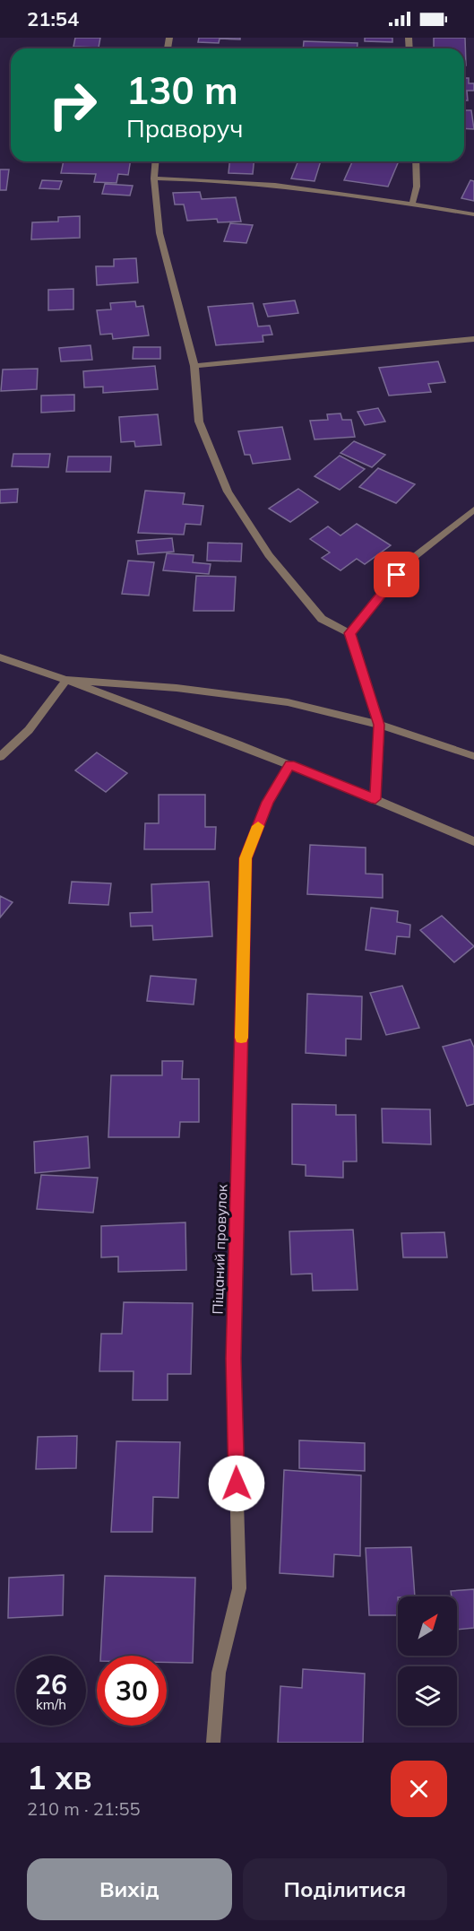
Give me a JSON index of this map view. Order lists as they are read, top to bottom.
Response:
{
  "streets": {
    "street": ["Піщаний провулок"]
  },
  "north": "top right",
  "page": {
    "status": "21:54",
    "turn": ["130 m", "Праворуч"],
    "speed": "26 km/h",
    "limit": "30",
    "heading": ["1 хв", "210 m · 21:55"],
    "buttons": ["Вихід", "Поділитися"]
  }
}
